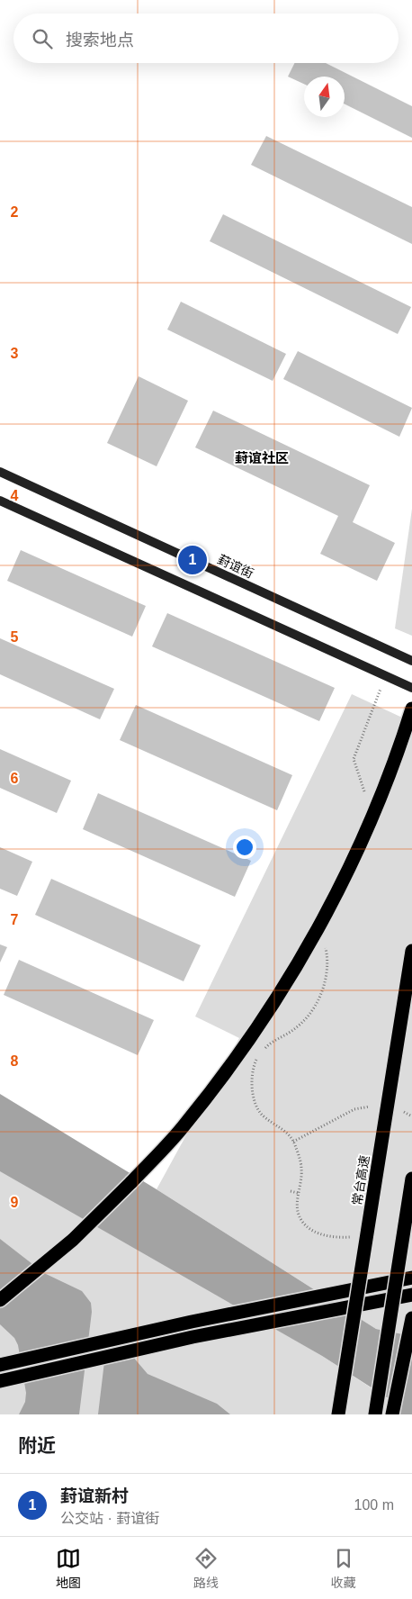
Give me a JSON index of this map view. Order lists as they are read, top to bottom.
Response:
{
  "streets": {
    "highway": ["常台高速"],
    "main road": ["葑谊街"]
  },
  "districts": ["葑谊社区"],
  "north": "top",
  "page": {
    "search": "搜索地点",
    "pins": "1",
    "heading": "附近",
    "list": [
      {
        "mark": "1",
        "name": "葑谊新村",
        "note": "公交站 · 葑谊街",
        "value": "100 m"
      }
    ],
    "nav": ["地图", "路线", "收藏"]
  },
  "grid": {
    "rows": [
      "2",
      "3",
      "4",
      "5",
      "6",
      "7",
      "8",
      "9"
    ]
  }
}
